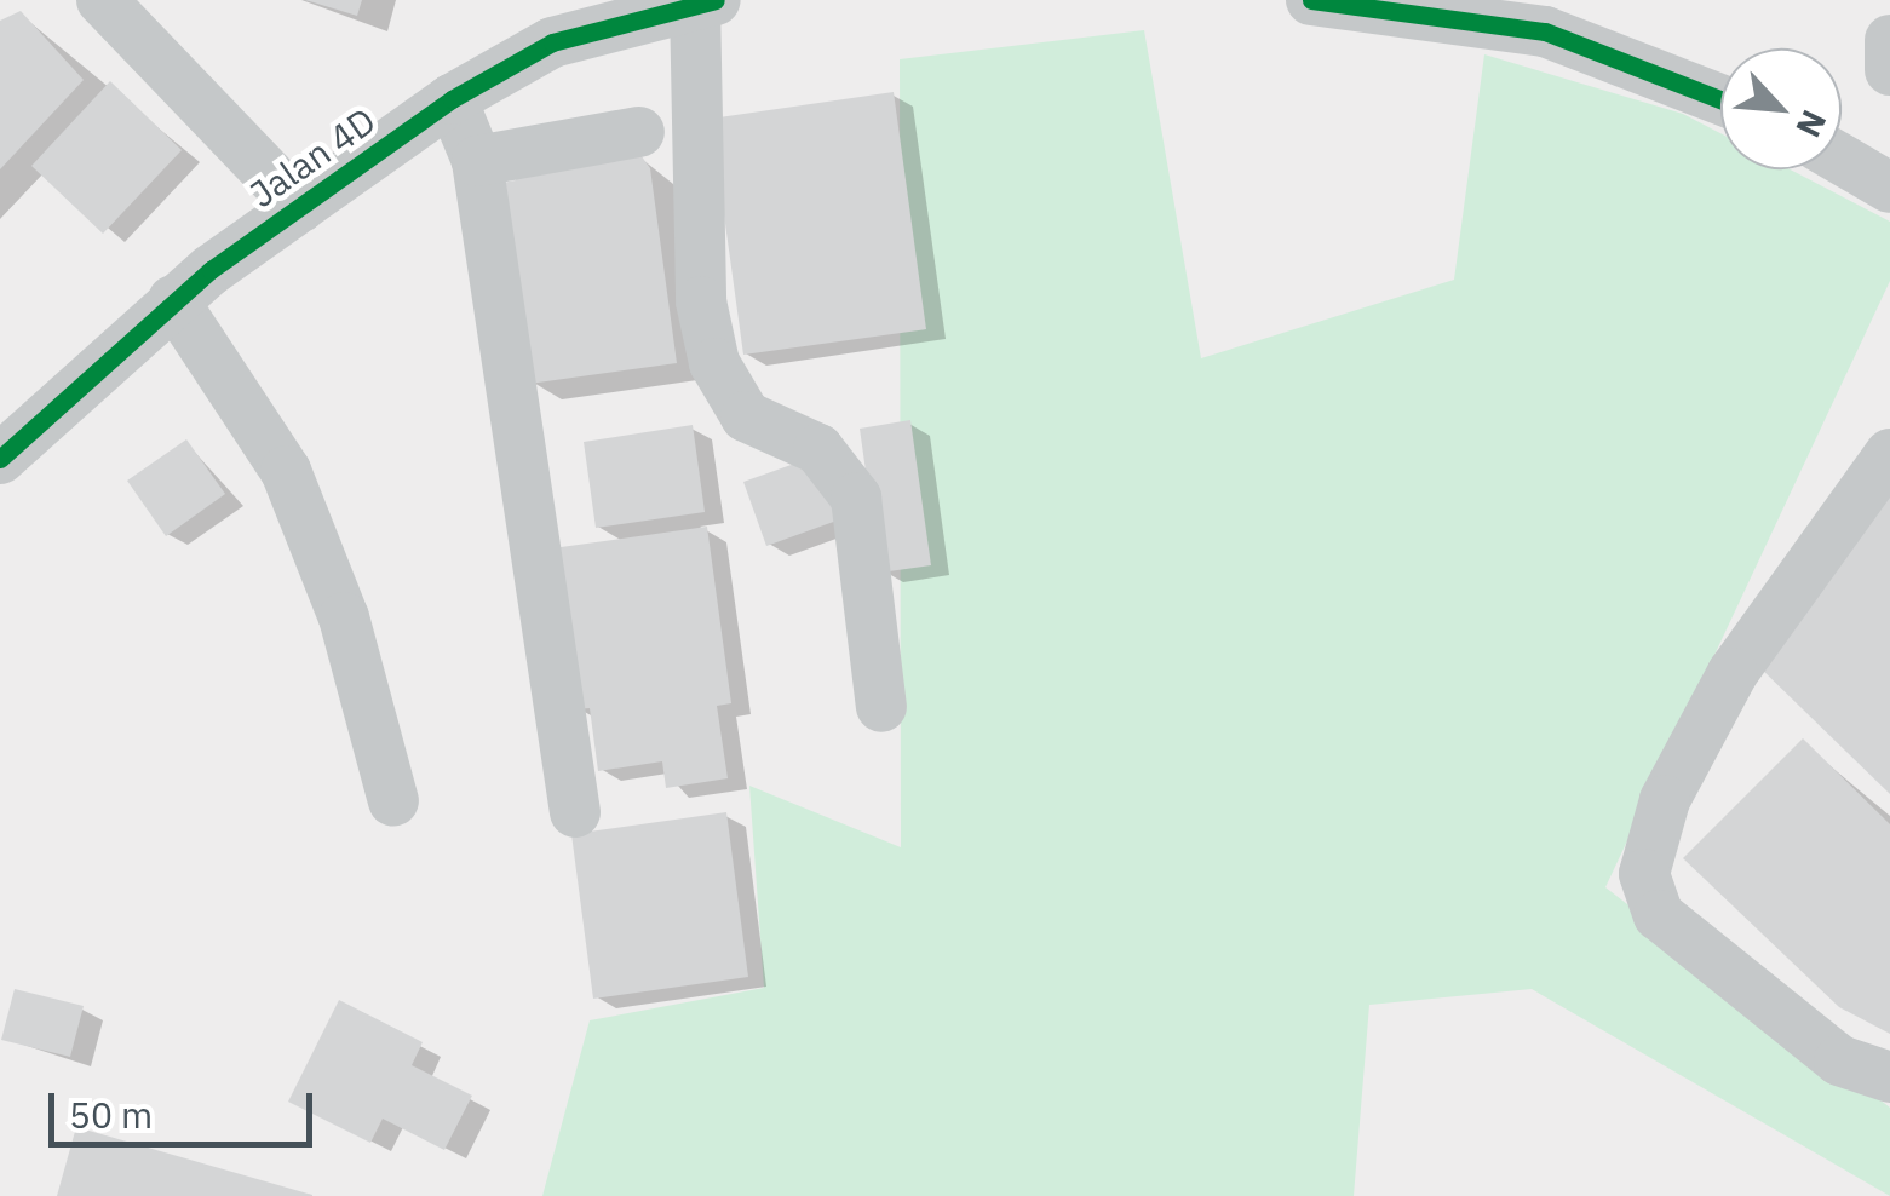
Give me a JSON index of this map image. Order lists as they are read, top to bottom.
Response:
{
  "streets": {
    "street": ["Jalan 4D"]
  },
  "scale_bar": "50 m",
  "north": "bottom right"
}
